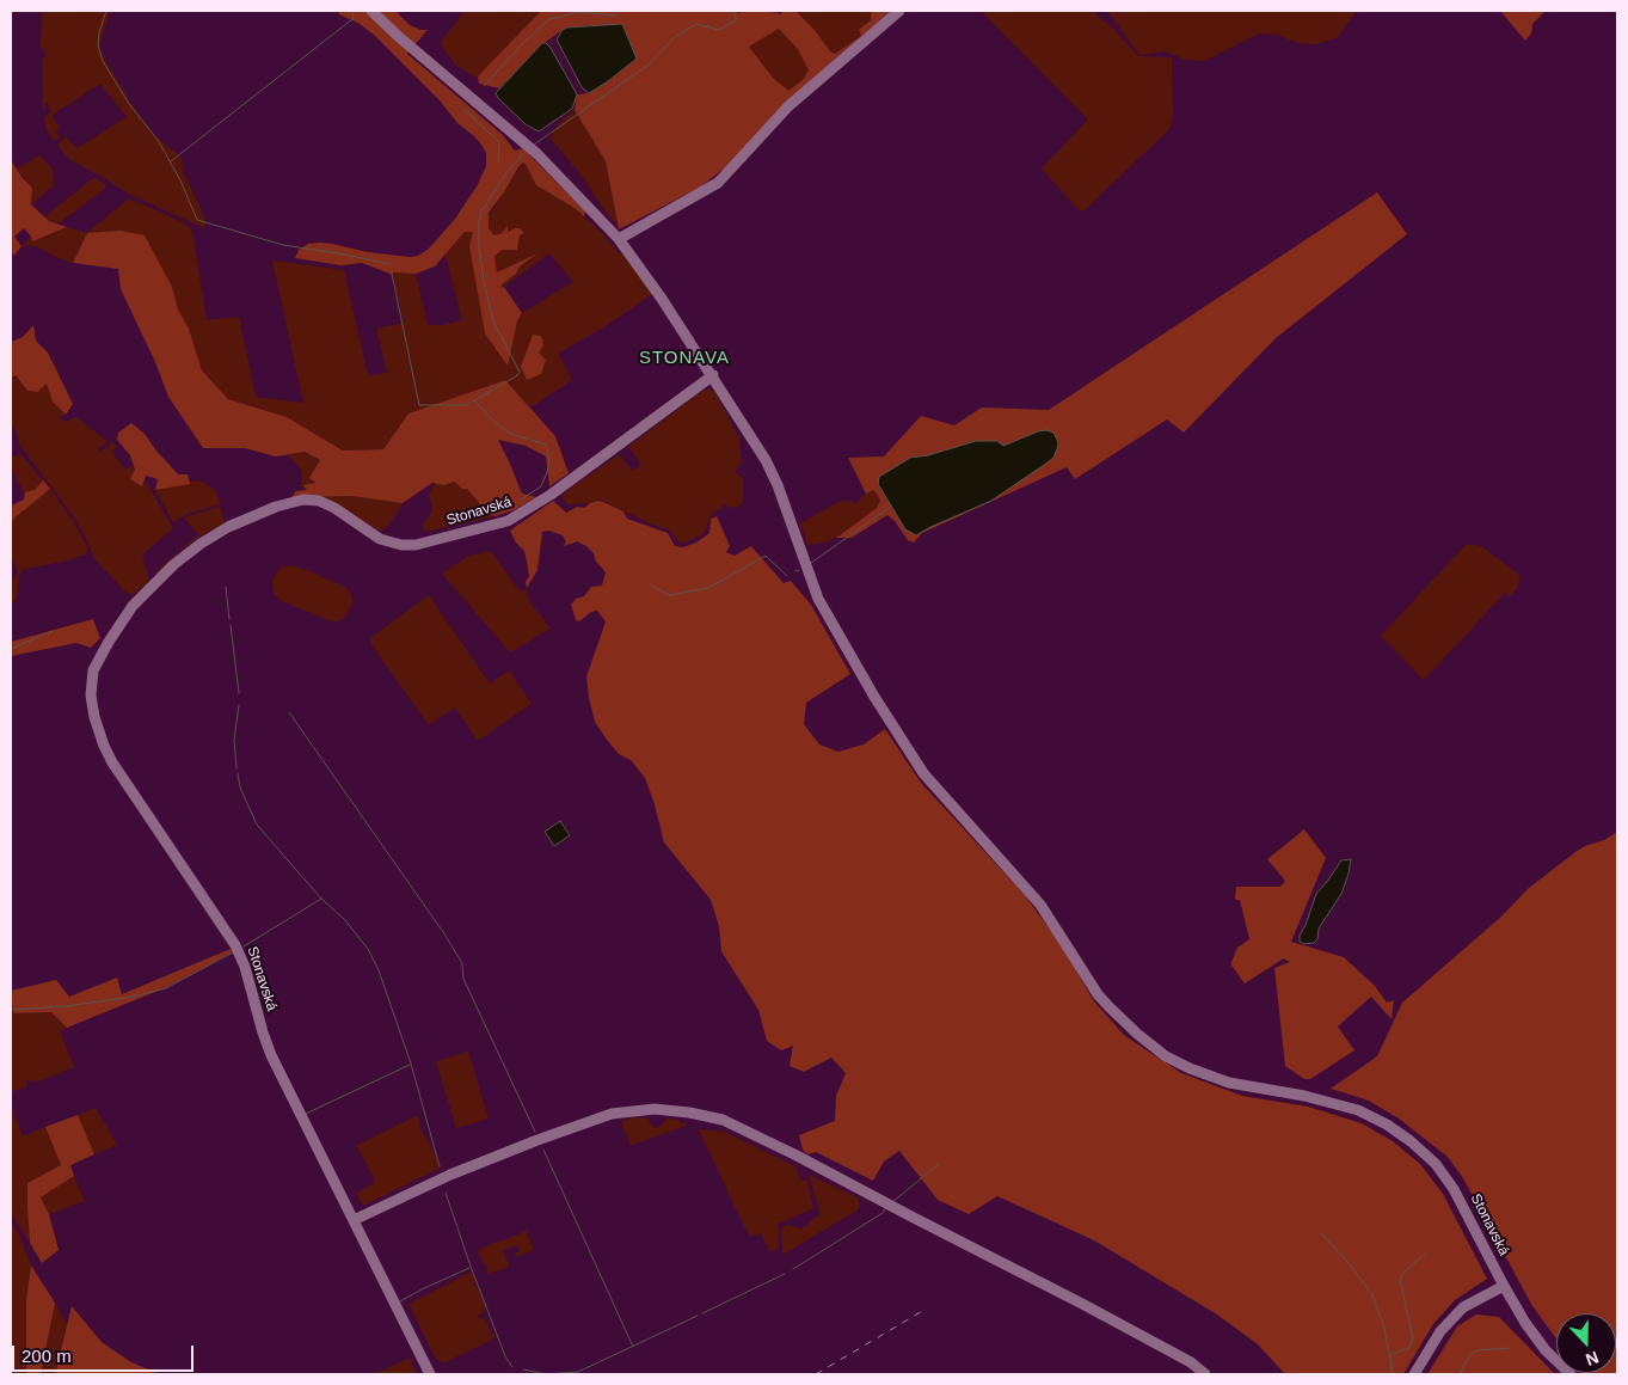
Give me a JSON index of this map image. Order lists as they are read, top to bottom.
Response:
{
  "streets": {
    "street": ["Stonavská"]
  },
  "districts": ["STONAVA"],
  "scale_bar": "200 m",
  "north": "bottom"
}
